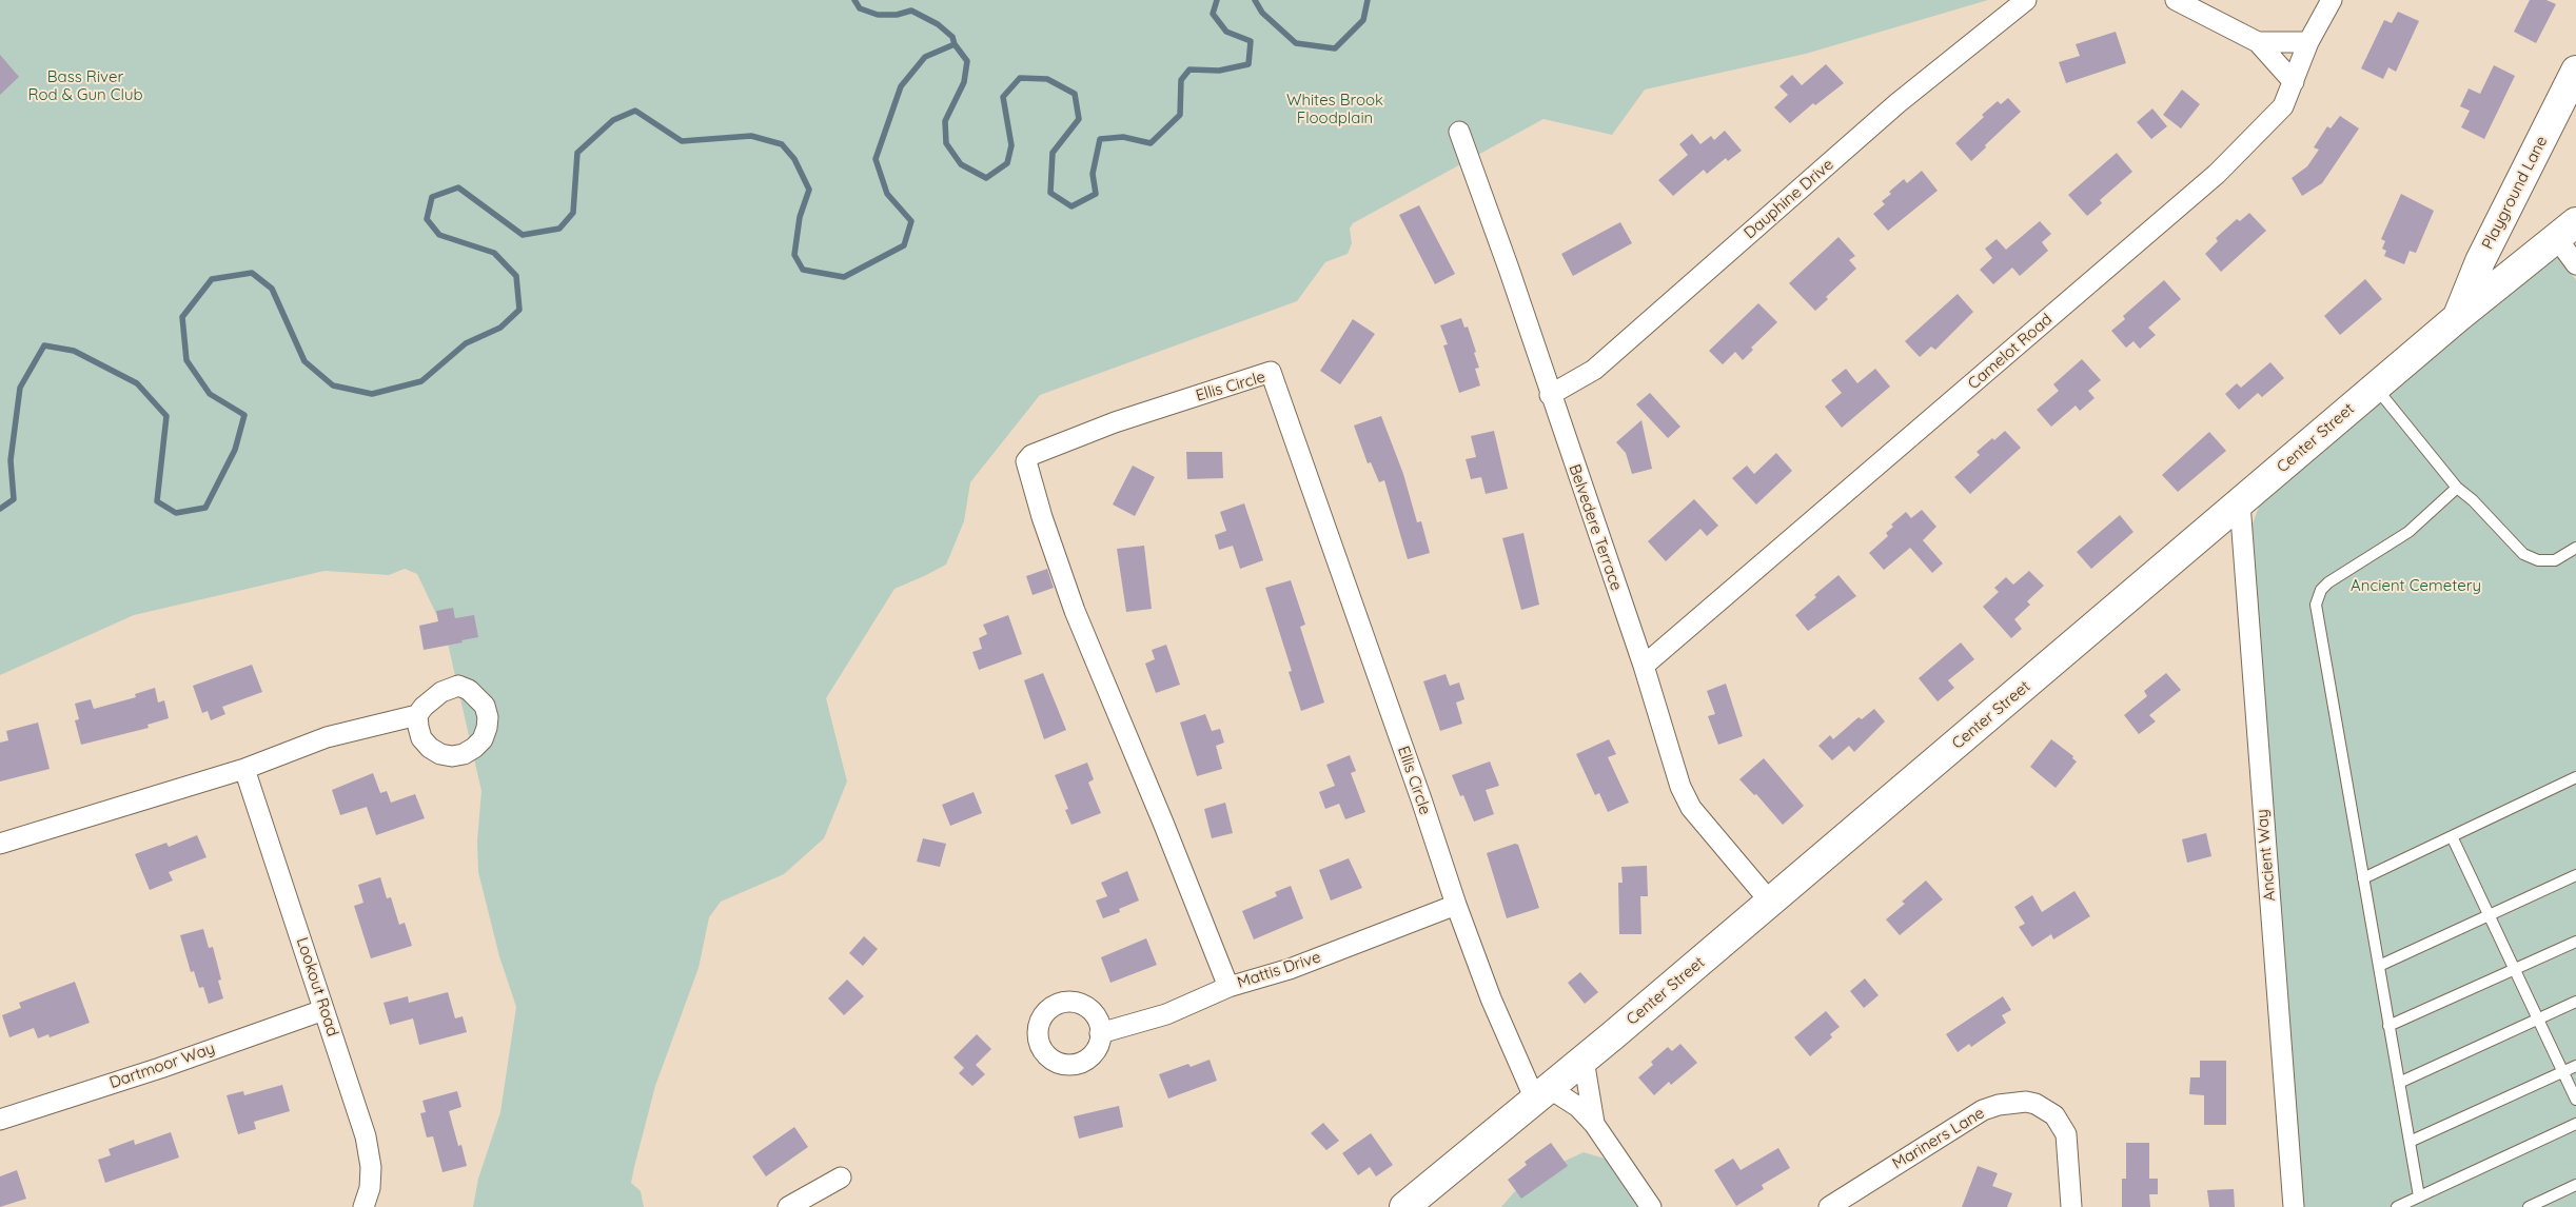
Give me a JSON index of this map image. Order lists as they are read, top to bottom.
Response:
{
  "streets": {
    "street": [
      "Playground Lane",
      "Dauphine Drive",
      "Camelot Road",
      "Ellis Circle",
      "Center Street",
      "Belvedere Terrace",
      "Ancient Way",
      "Mattis Drive",
      "Lookout Road",
      "Dartmoor Way",
      "Mariners Lane"
    ]
  },
  "crossings": [
    ["Playground Lane", "Center Street"],
    ["Dauphine Drive", "Belvedere Terrace"],
    ["Camelot Road", "Belvedere Terrace"],
    ["Ellis Circle", "Center Street"],
    ["Ellis Circle", "Mattis Drive"],
    ["Center Street", "Belvedere Terrace"],
    ["Center Street", "Ancient Way"],
    ["Lookout Road", "Dartmoor Way"]
  ],
  "parks": ["Bass River Rod & Gun Club", "Whites Brook Floodplain", "Ancient Cemetery"]
}
